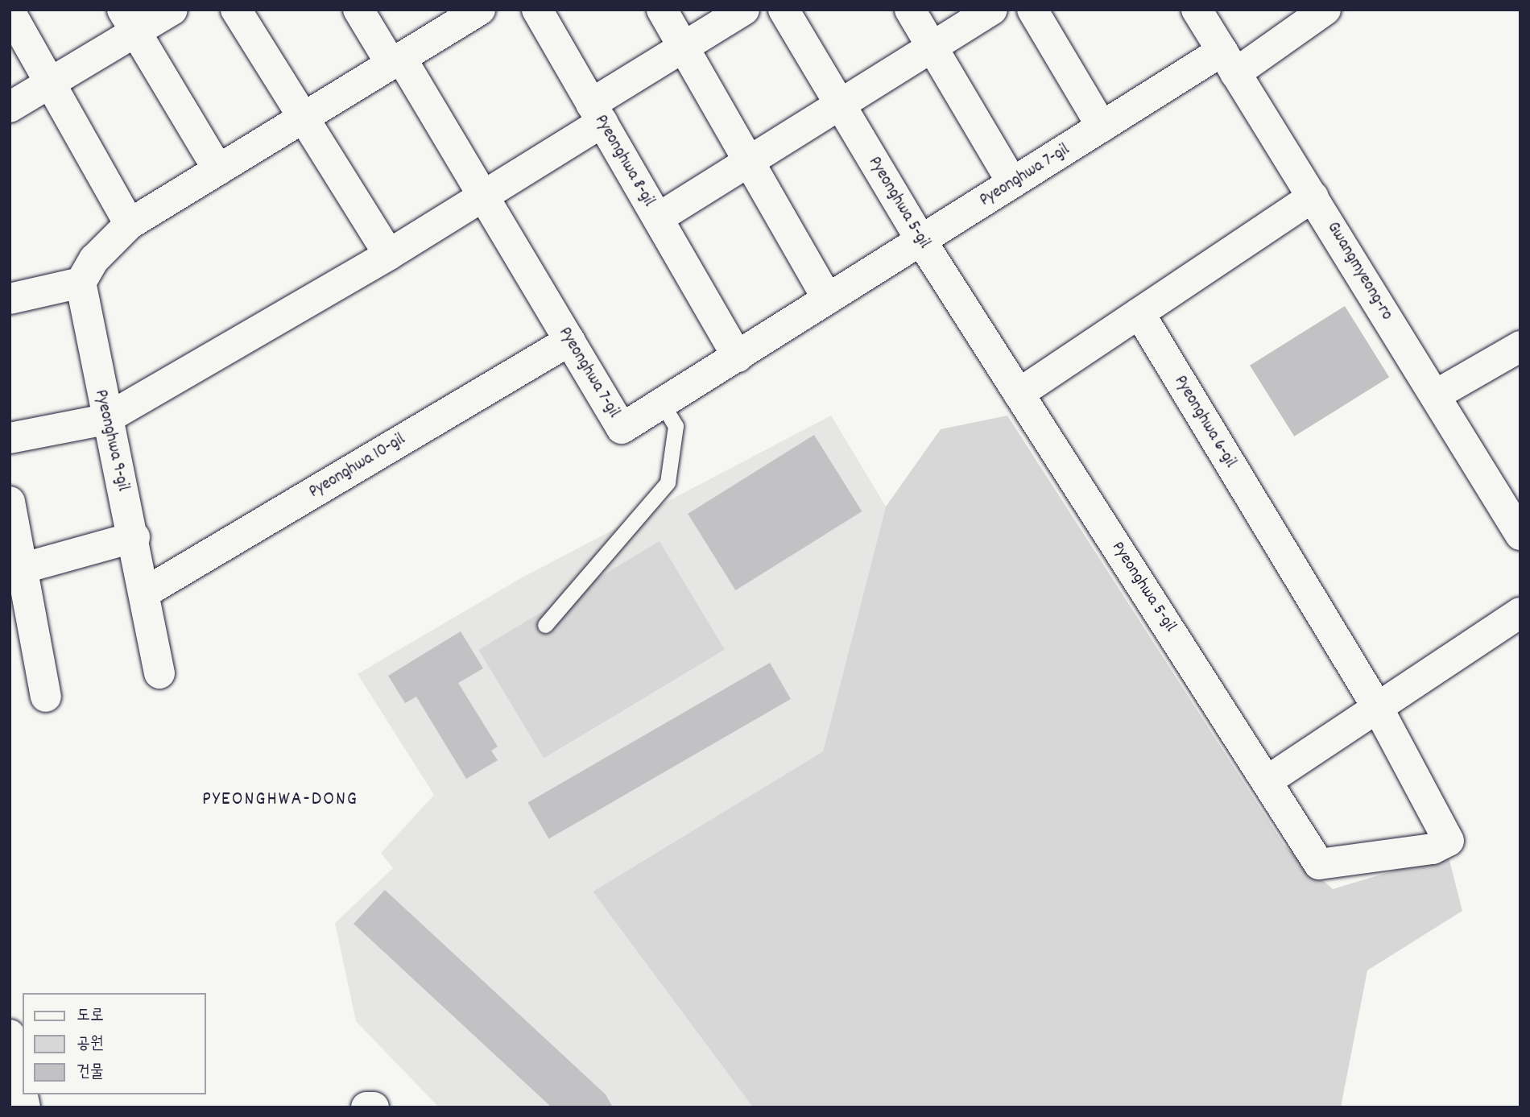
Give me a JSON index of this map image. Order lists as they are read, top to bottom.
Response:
{
  "streets": {
    "street": [
      "Pyeonghwa 8-gil",
      "Pyeonghwa 7-gil",
      "Pyeonghwa 5-gil",
      "Gwangmyeong-ro",
      "Pyeonghwa 6-gil",
      "Pyeonghwa 9-gil",
      "Pyeonghwa 10-gil"
    ]
  },
  "crossings": [
    ["Pyeonghwa 8-gil", "Pyeonghwa 5-gil"],
    ["Pyeonghwa 7-gil", "Pyeonghwa 5-gil"],
    ["Pyeonghwa 7-gil", "Gwangmyeong-ro"],
    ["Pyeonghwa 7-gil", "Pyeonghwa 10-gil"],
    ["Pyeonghwa 5-gil", "Pyeonghwa 6-gil"],
    ["Pyeonghwa 9-gil", "Pyeonghwa 10-gil"]
  ],
  "districts": ["PYEONGHWA-DONG"],
  "legend": ["도로", "공원", "건물"]
}
